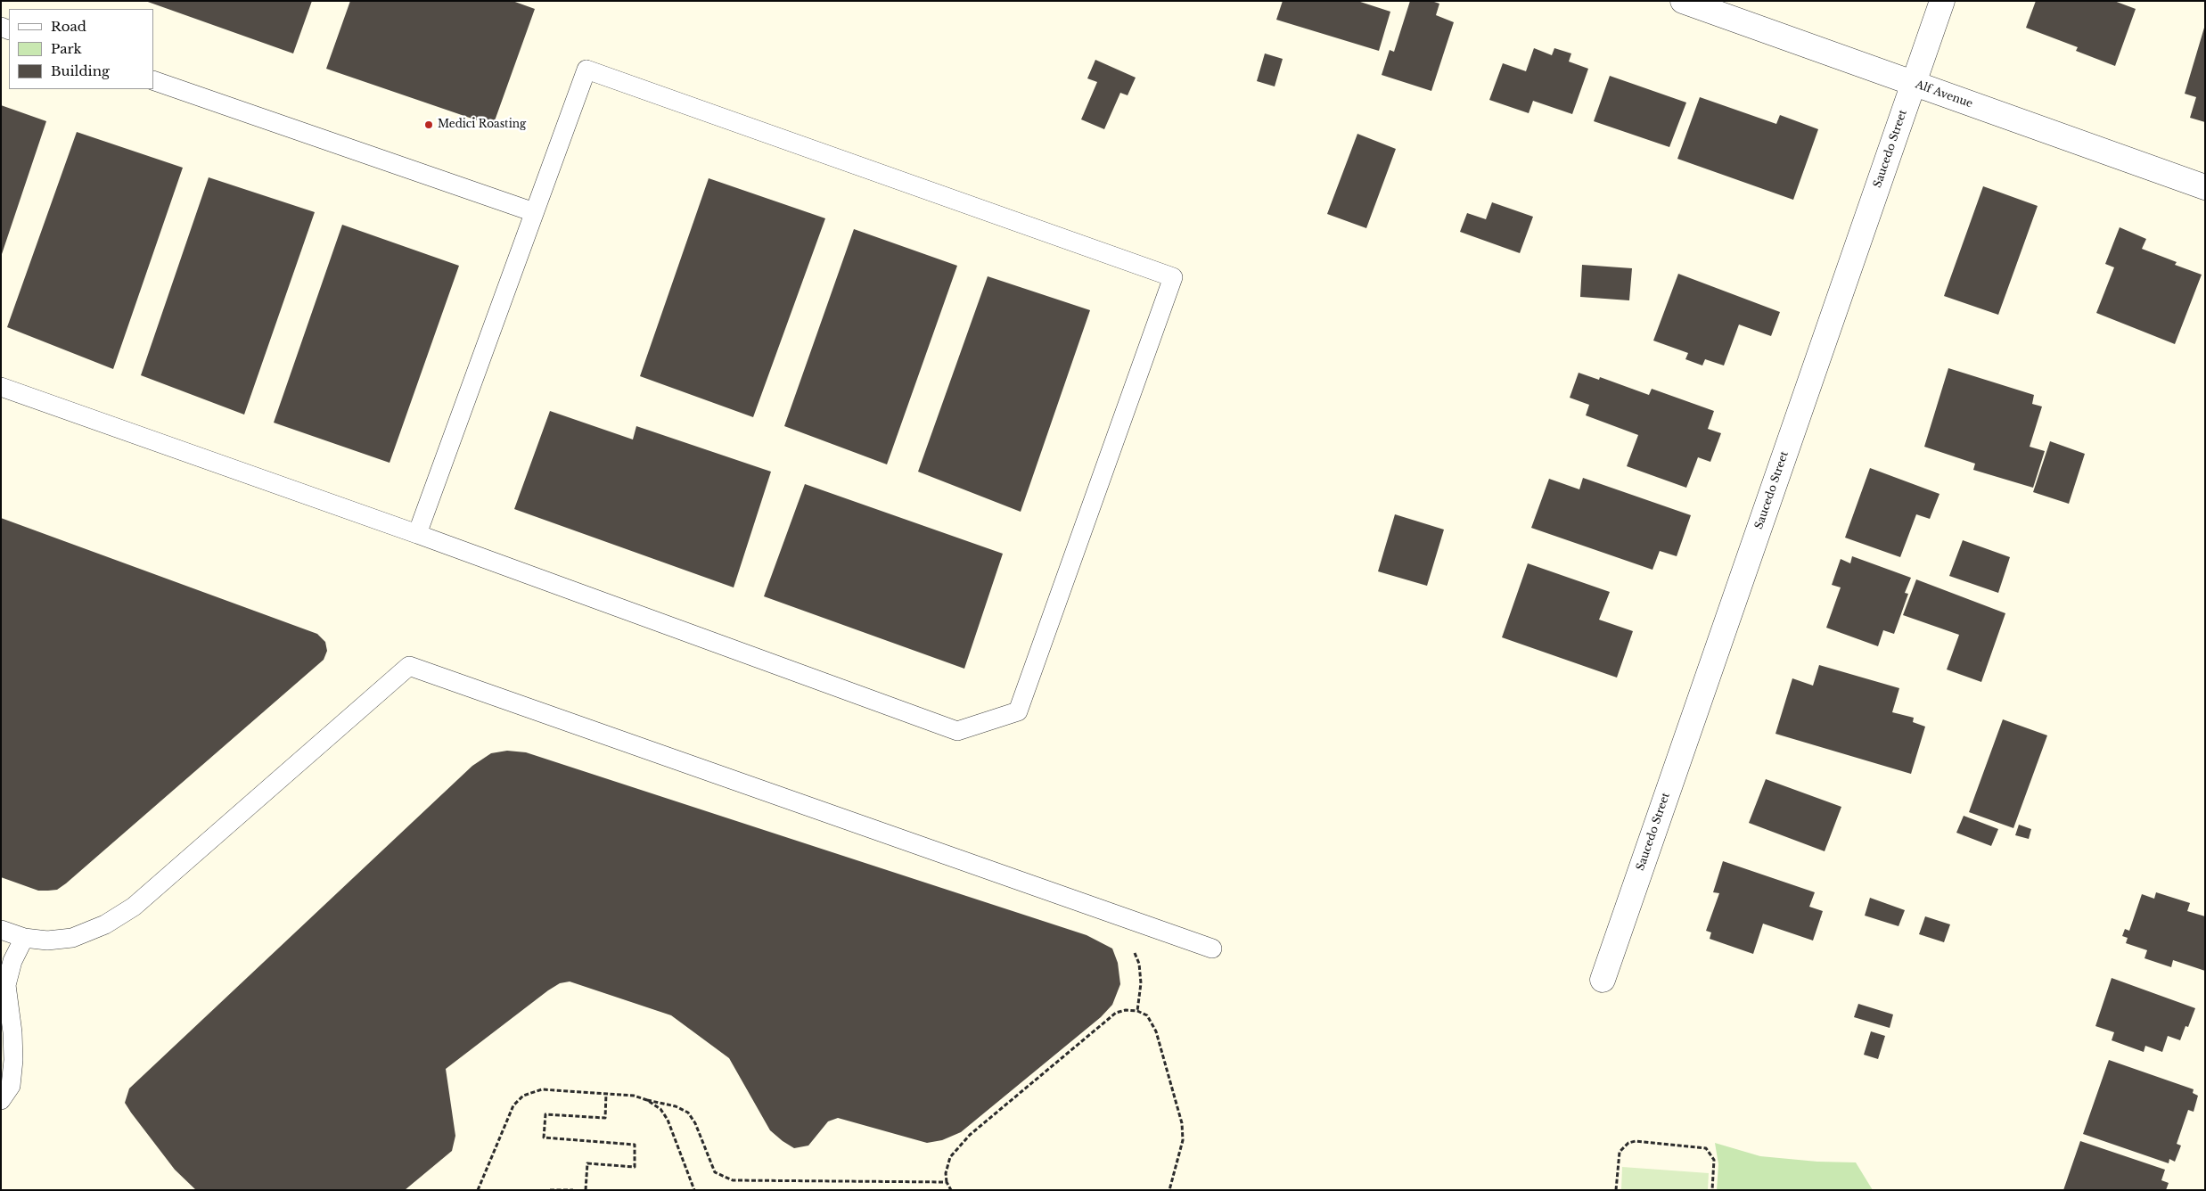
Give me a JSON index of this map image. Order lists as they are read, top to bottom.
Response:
{
  "streets": {
    "street": ["Alf Avenue", "Saucedo Street"]
  },
  "crossings": [
    ["Alf Avenue", "Saucedo Street"]
  ],
  "places": ["Medici Roasting"],
  "legend": ["Road", "Park", "Building"]
}
